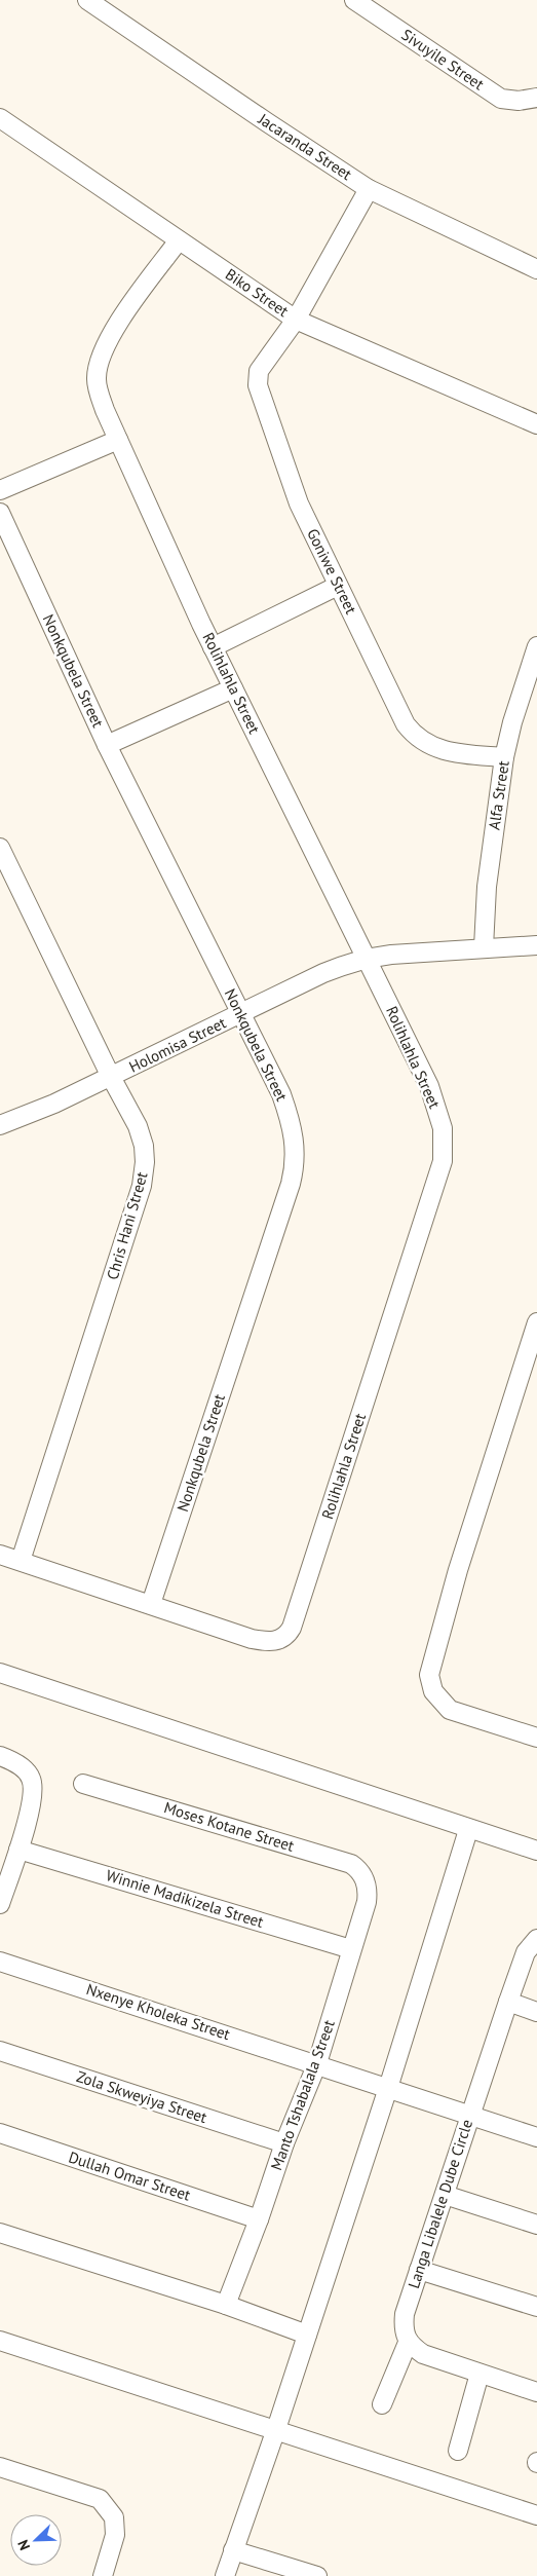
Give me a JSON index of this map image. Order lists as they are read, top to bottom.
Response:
{
  "streets": {
    "street": [
      "Sivuyile Street",
      "Jacaranda Street",
      "Biko Street",
      "Goniwe Street",
      "Nonkqubela Street",
      "Rolihlahla Street",
      "Alfa Street",
      "Holomisa Street",
      "Chris Hani Street",
      "Moses Kotane Street",
      "Winnie Madikizela Street",
      "Nxenye Kholeka Street",
      "Manto Tshabalala Street",
      "Zola Skweyiya Street",
      "Dullah Omar Street",
      "Langa Libalele Dube Circle"
    ]
  },
  "crossings": [
    ["Jacaranda Street", "Goniwe Street"],
    ["Biko Street", "Goniwe Street"],
    ["Biko Street", "Rolihlahla Street"],
    ["Goniwe Street", "Alfa Street"],
    ["Nonkqubela Street", "Rolihlahla Street"],
    ["Nonkqubela Street", "Holomisa Street"],
    ["Rolihlahla Street", "Holomisa Street"],
    ["Rolihlahla Street", "Chris Hani Street"],
    ["Alfa Street", "Holomisa Street"],
    ["Holomisa Street", "Chris Hani Street"],
    ["Moses Kotane Street", "Manto Tshabalala Street"],
    ["Winnie Madikizela Street", "Manto Tshabalala Street"],
    ["Nxenye Kholeka Street", "Manto Tshabalala Street"],
    ["Nxenye Kholeka Street", "Langa Libalele Dube Circle"],
    ["Manto Tshabalala Street", "Zola Skweyiya Street"],
    ["Manto Tshabalala Street", "Dullah Omar Street"]
  ],
  "north": "bottom left"
}
